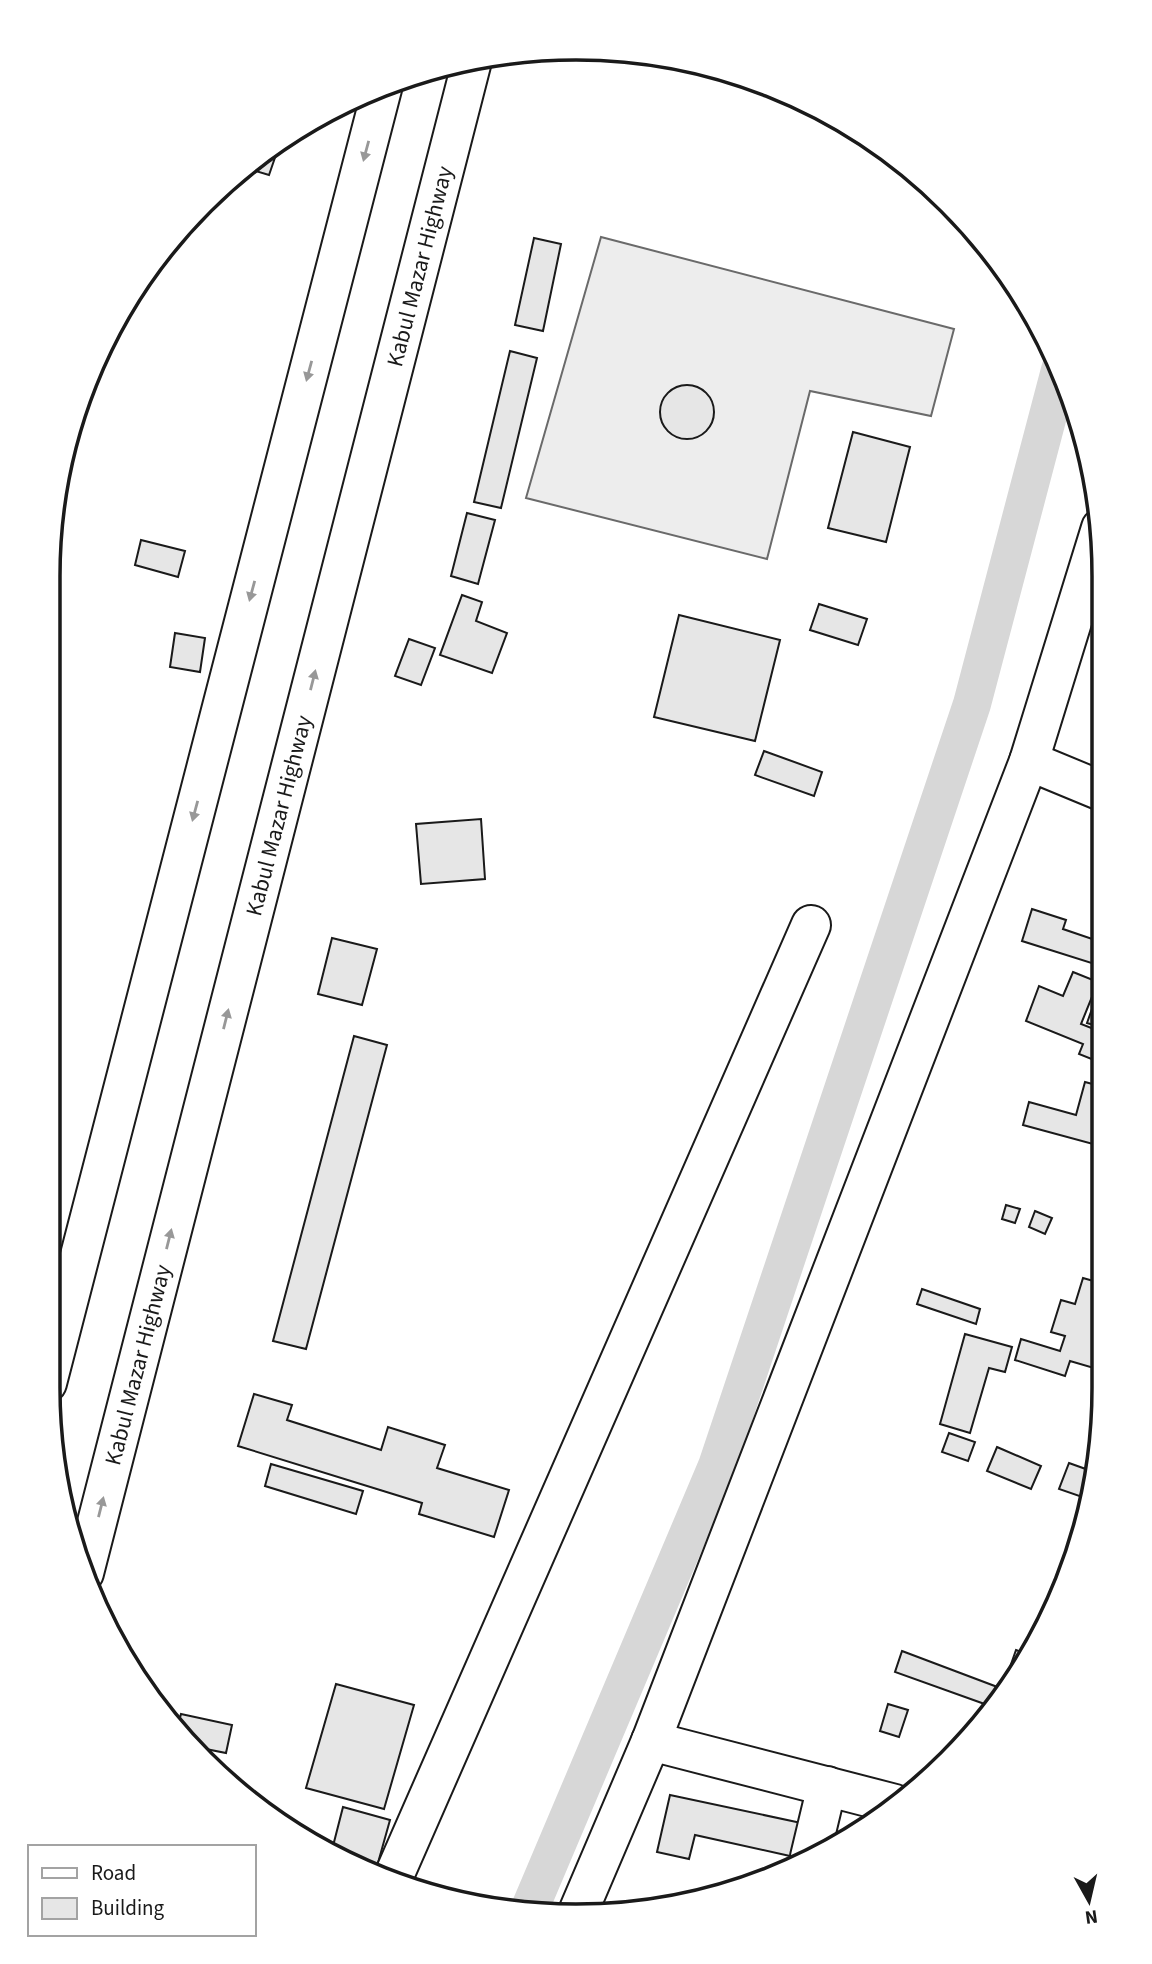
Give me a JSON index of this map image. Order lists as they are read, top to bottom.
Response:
{
  "streets": {
    "main road": ["Kabul Mazar Highway"]
  },
  "legend": ["Road", "Building"],
  "north": "bottom"
}
